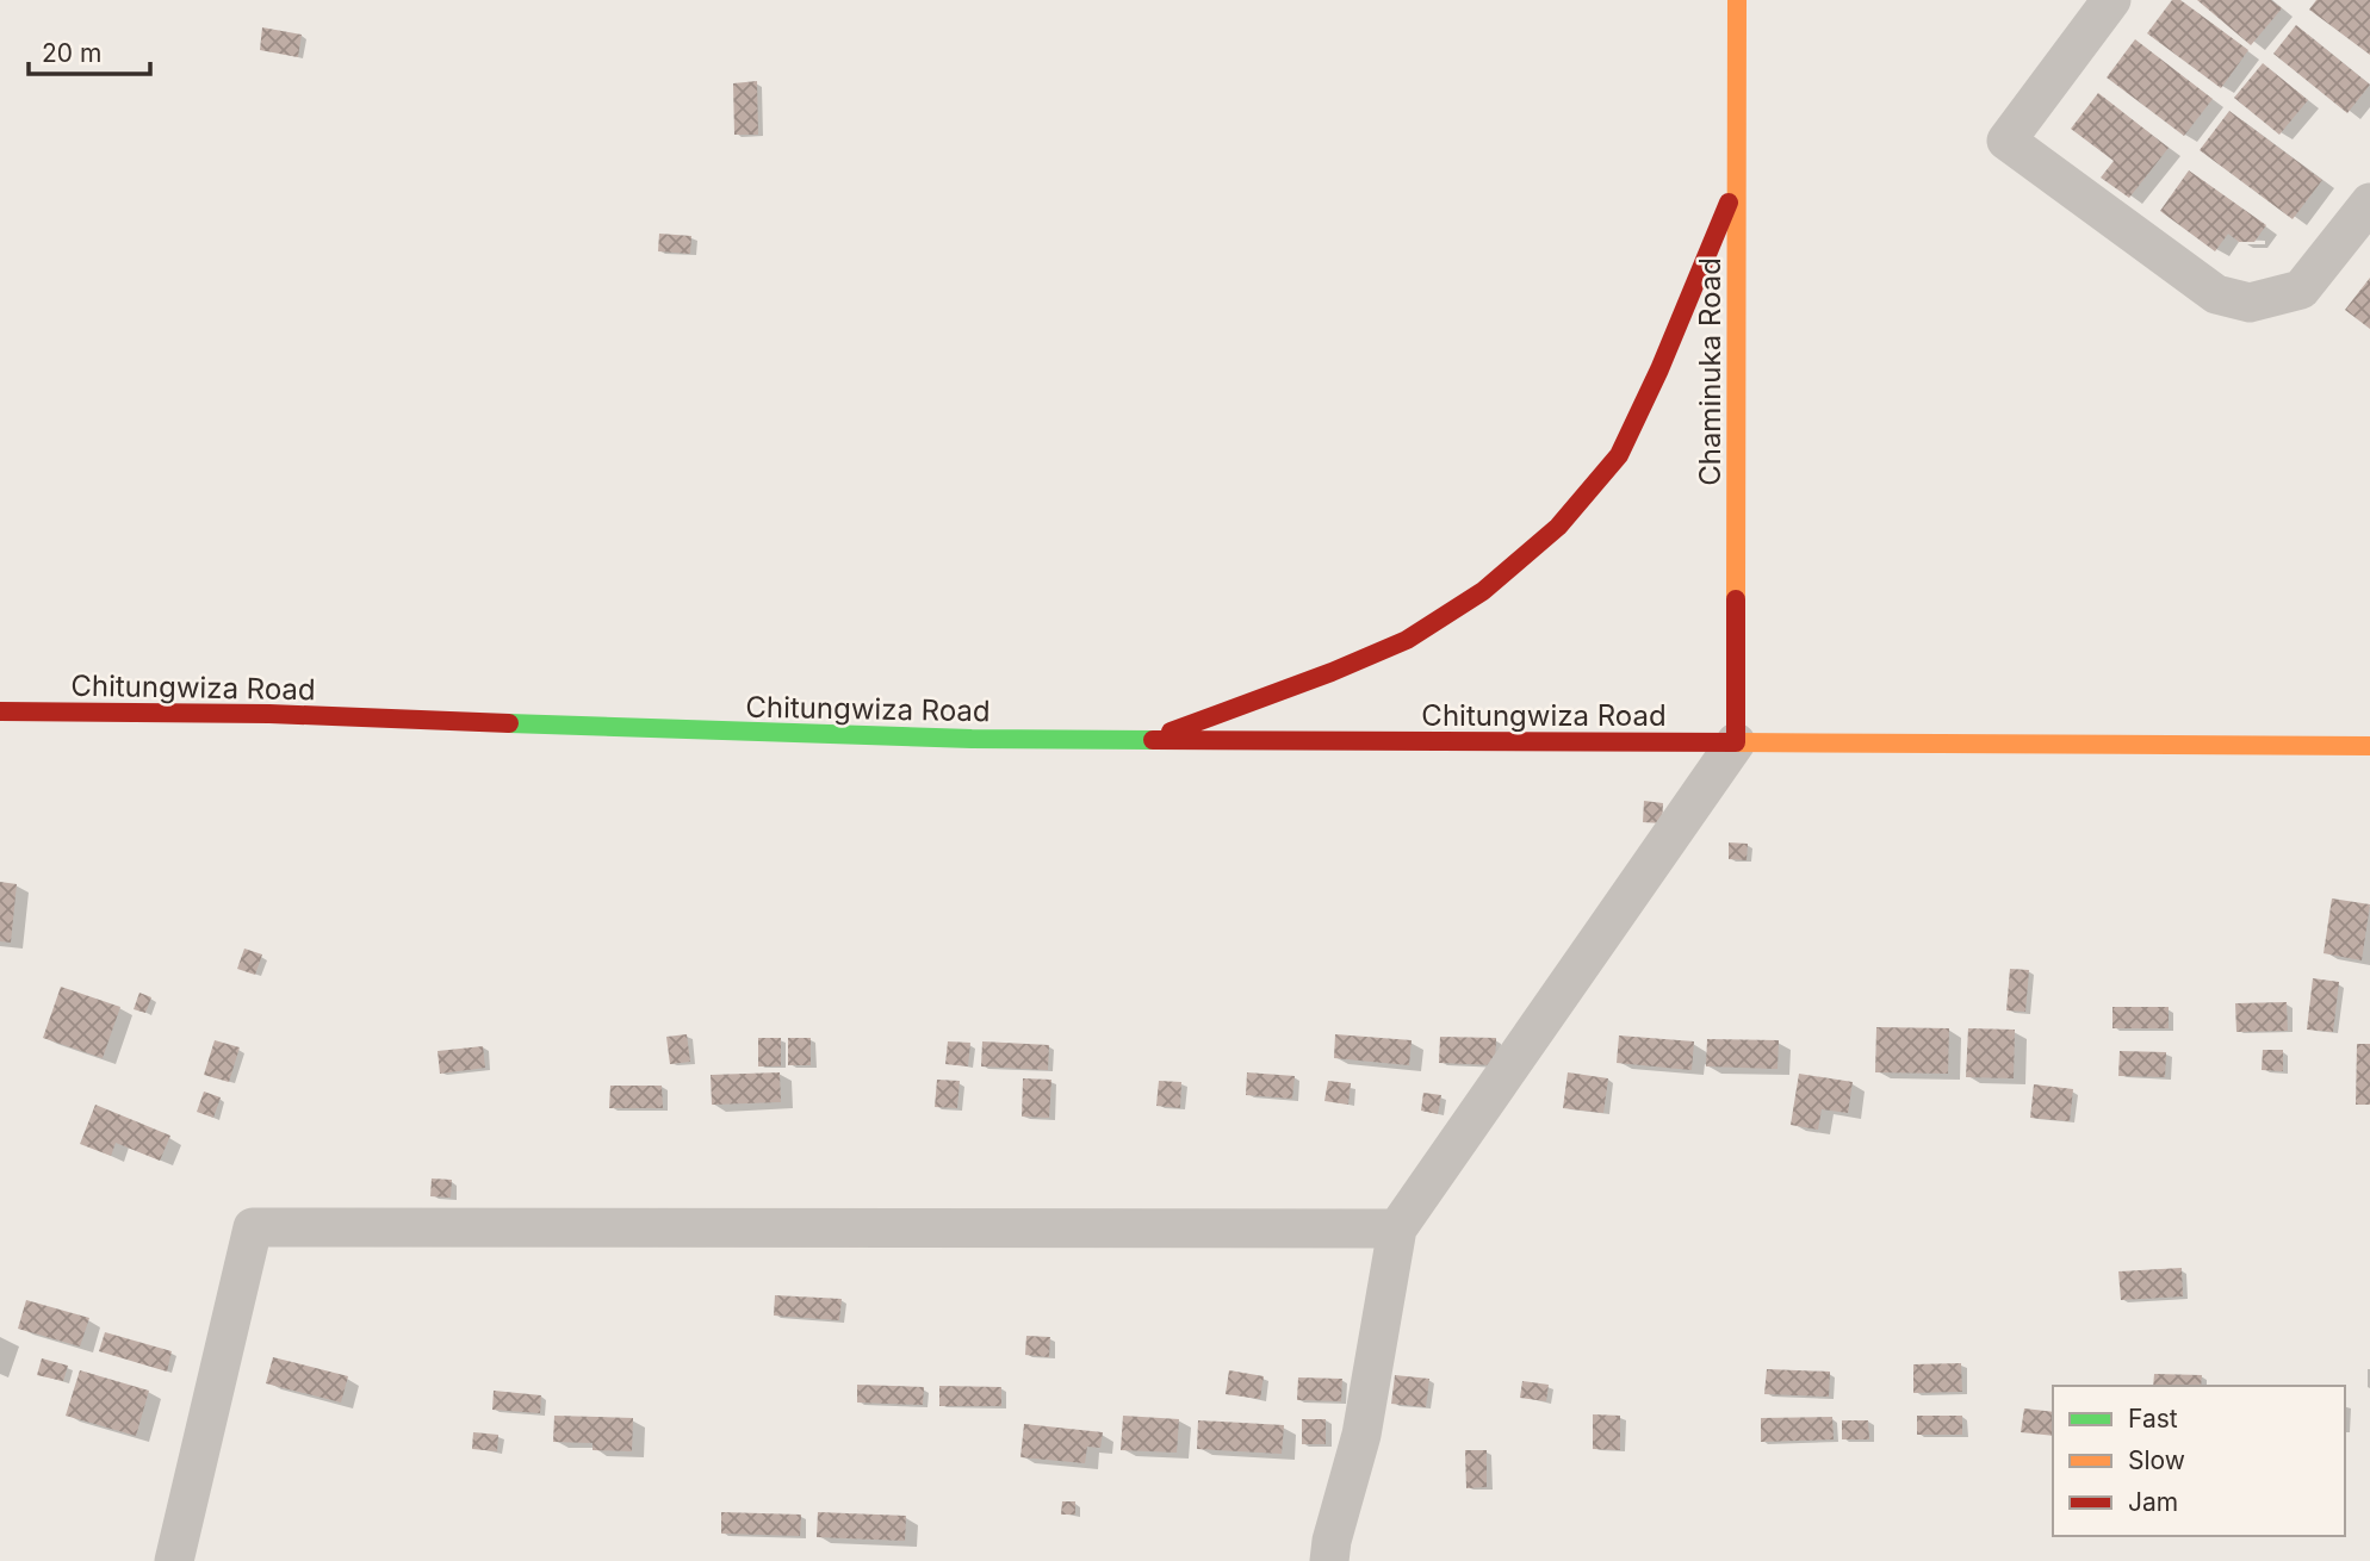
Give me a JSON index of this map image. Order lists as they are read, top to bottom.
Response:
{
  "streets": {
    "main road": ["Chaminuka Road", "Chitungwiza Road"]
  },
  "crossings": [
    ["Chaminuka Road", "Chitungwiza Road"]
  ],
  "legend": ["Fast", "Slow", "Jam"],
  "scale_bar": "20 m"
}
